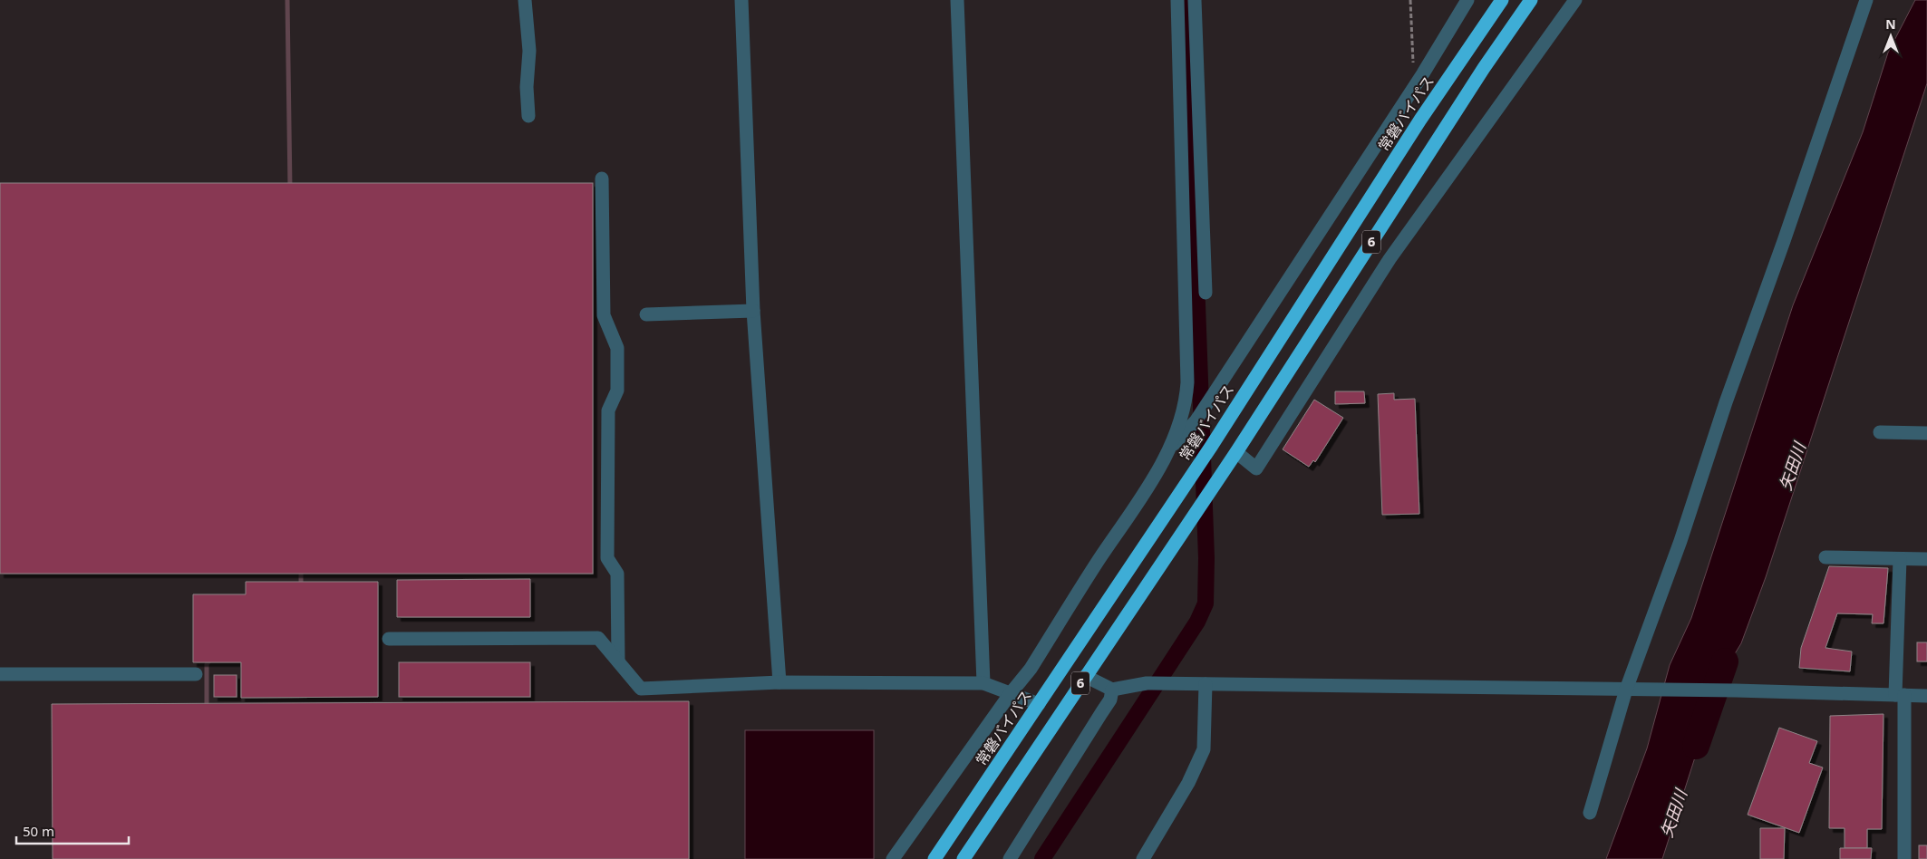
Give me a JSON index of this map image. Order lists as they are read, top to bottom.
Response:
{
  "streets": {
    "highway": ["常磐バイパス", "6"]
  },
  "water": ["矢田川"],
  "scale_bar": "50 m",
  "north": "top"
}
